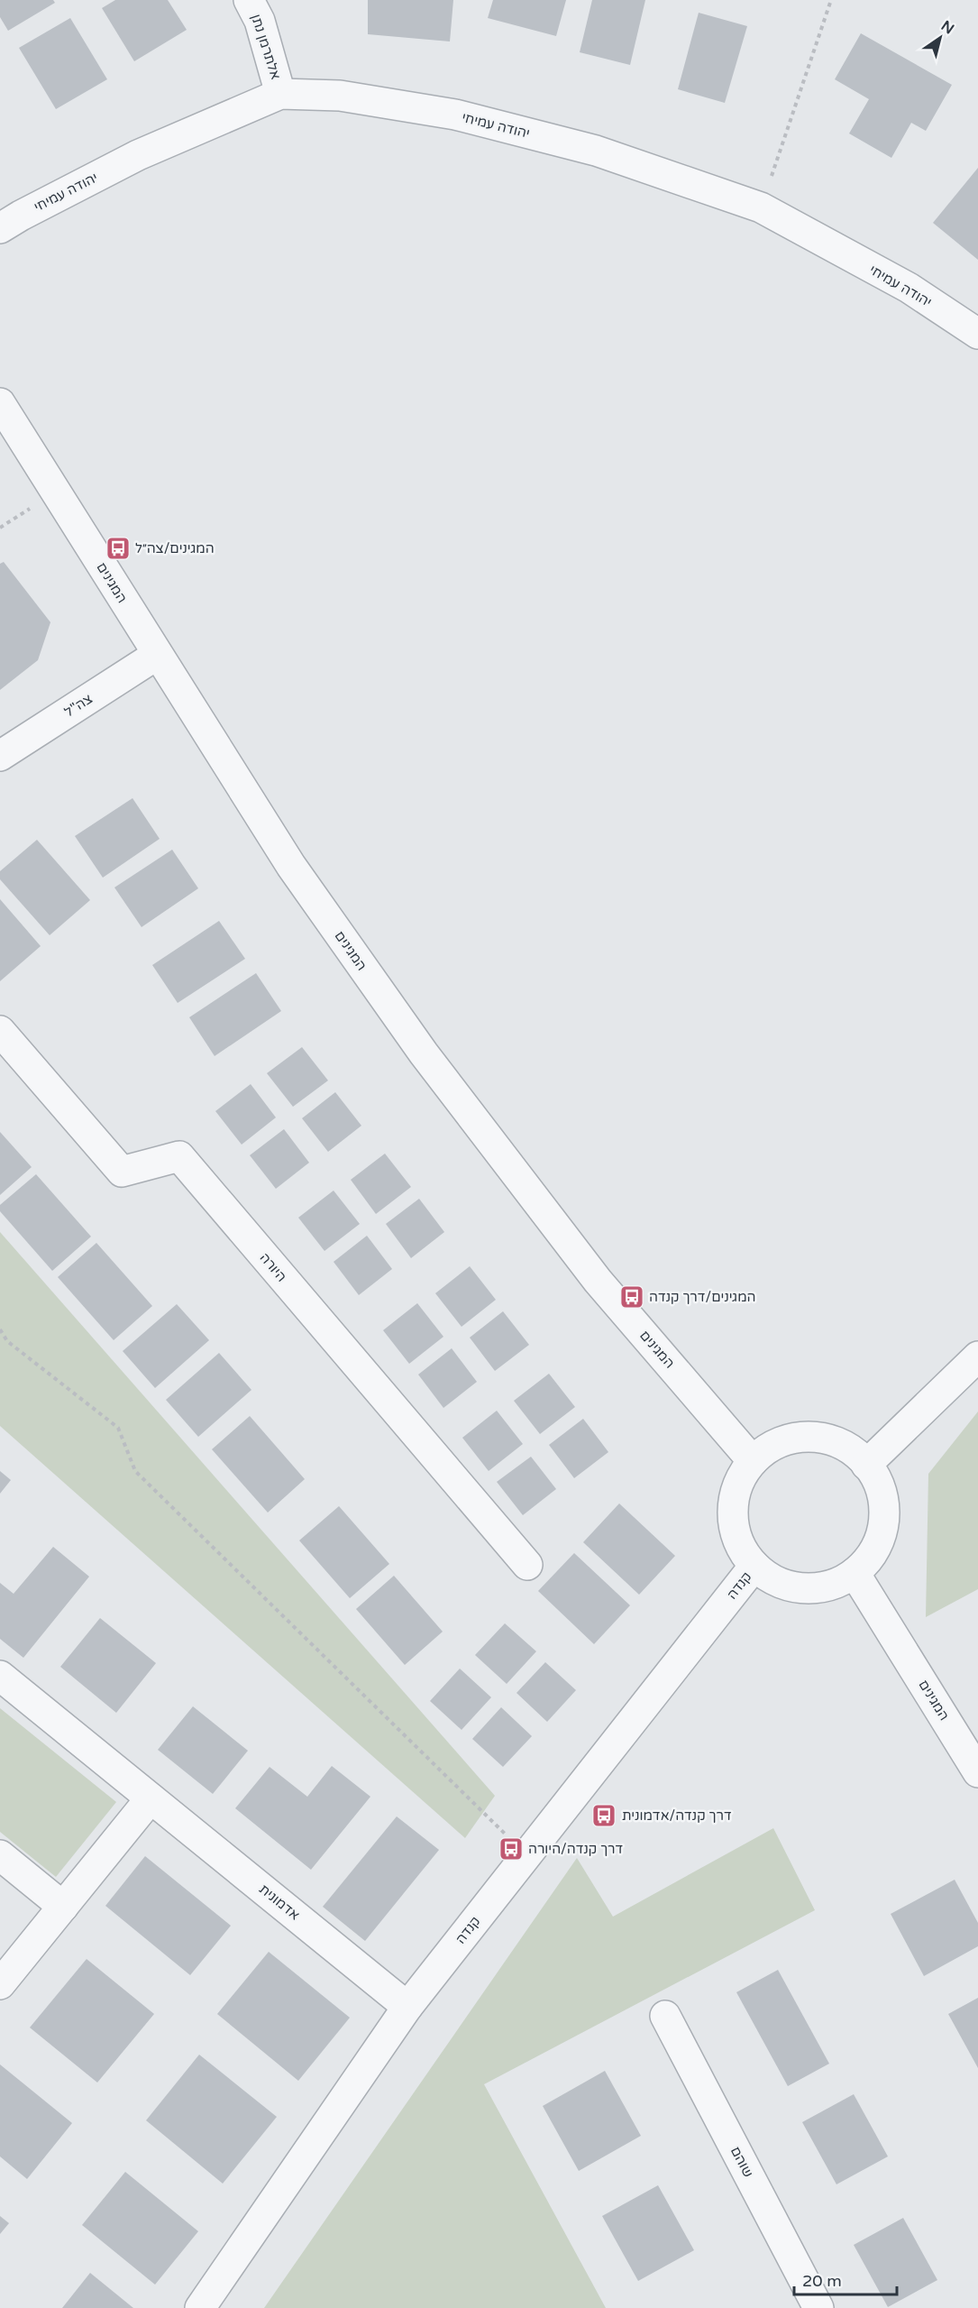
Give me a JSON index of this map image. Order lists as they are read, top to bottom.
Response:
{
  "streets": {
    "street": [
      "אלתרמן נתן",
      "יהודה עמיחי",
      "המגינים",
      "צה\"ל",
      "היורה",
      "קנדה",
      "אדמונית",
      "שוהם"
    ]
  },
  "crossings": [
    ["אלתרמן נתן", "יהודה עמיחי"],
    ["המגינים", "צה\"ל"],
    ["המגינים", "קנדה"],
    ["קנדה", "אדמונית"]
  ],
  "places": {
    "bus stop": [
      "המגינים/צה״ל",
      "המגינים/דרך קנדה",
      "דרך קנדה/אדמונית",
      "דרך קנדה/היורה"
    ]
  },
  "scale_bar": "20 m",
  "north": "top right"
}
